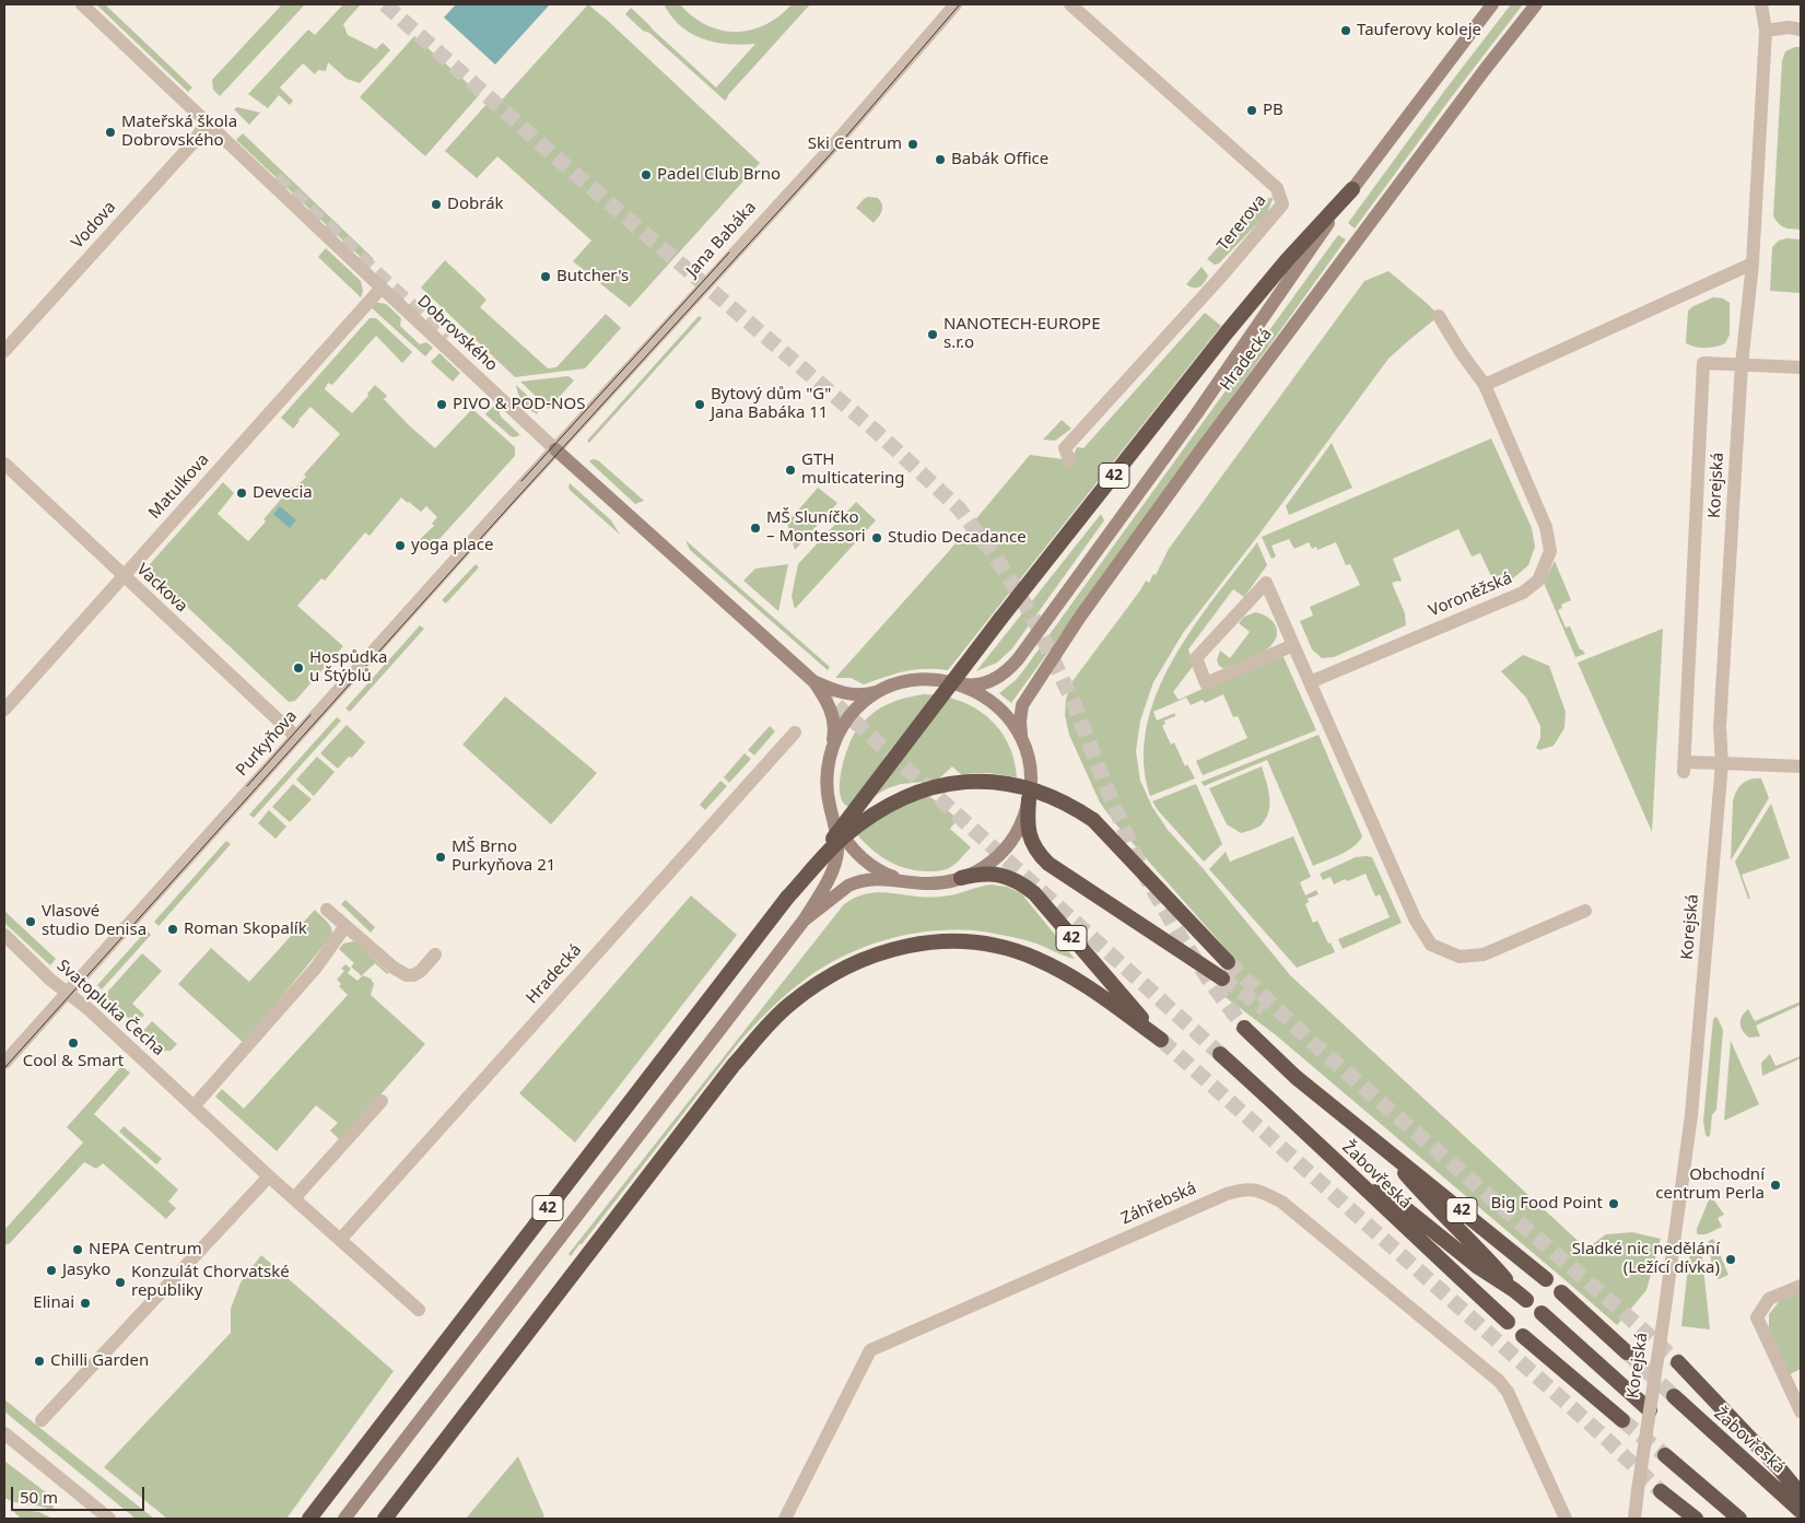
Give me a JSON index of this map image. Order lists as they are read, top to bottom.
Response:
{
  "streets": {
    "highway": ["42", "Žabovřeská"],
    "main road": ["Dobrovského", "Hradecká"],
    "street": [
      "Tererova",
      "Vodova",
      "Jana Babáka",
      "Korejská",
      "Matulkova",
      "Vackova",
      "Voroněžská",
      "Purkyňova",
      "Svatopluka Čecha",
      "Záhřebská"
    ]
  },
  "crossings": [
    ["Vodova", "Dobrovského"],
    ["Jana Babáka", "Dobrovského"],
    ["Jana Babáka", "Purkyňova"],
    ["Dobrovského", "Matulkova"],
    ["Dobrovského", "Purkyňova"],
    ["Hradecká", "42"],
    ["Hradecká", "Svatopluka Čecha"],
    ["42", "Žabovřeská"],
    ["Matulkova", "Vackova"],
    ["Vackova", "Purkyňova"],
    ["Purkyňova", "Svatopluka Čecha"]
  ],
  "places": [
    "Tauferovy koleje",
    "PB",
    "Mateřská škola Dobrovského",
    "Ski Centrum",
    "Babák Office",
    "Padel Club Brno",
    "Dobrák",
    "Butcher's",
    "NANOTECH-EUROPE s.r.o",
    "PIVO & POD-NOS",
    "Bytový dům \"G\" Jana Babáka 11",
    "GTH multicatering",
    "Devecia",
    "MŠ Sluníčko – Montessori",
    "Studio Decadance",
    "yoga place",
    "Hospůdka u Štýblů",
    "MŠ Brno Purkyňova 21",
    "Vlasové studio Denisa",
    "Roman Skopalík",
    "Cool & Smart",
    "Obchodní centrum Perla",
    "Big Food Point",
    "NEPA Centrum",
    "Sladké nic nedělání (Ležící dívka)",
    "Jasyko",
    "Konzulát Chorvatské republiky",
    "Elinai",
    "Chilli Garden"
  ],
  "scale_bar": "50 m"
}
